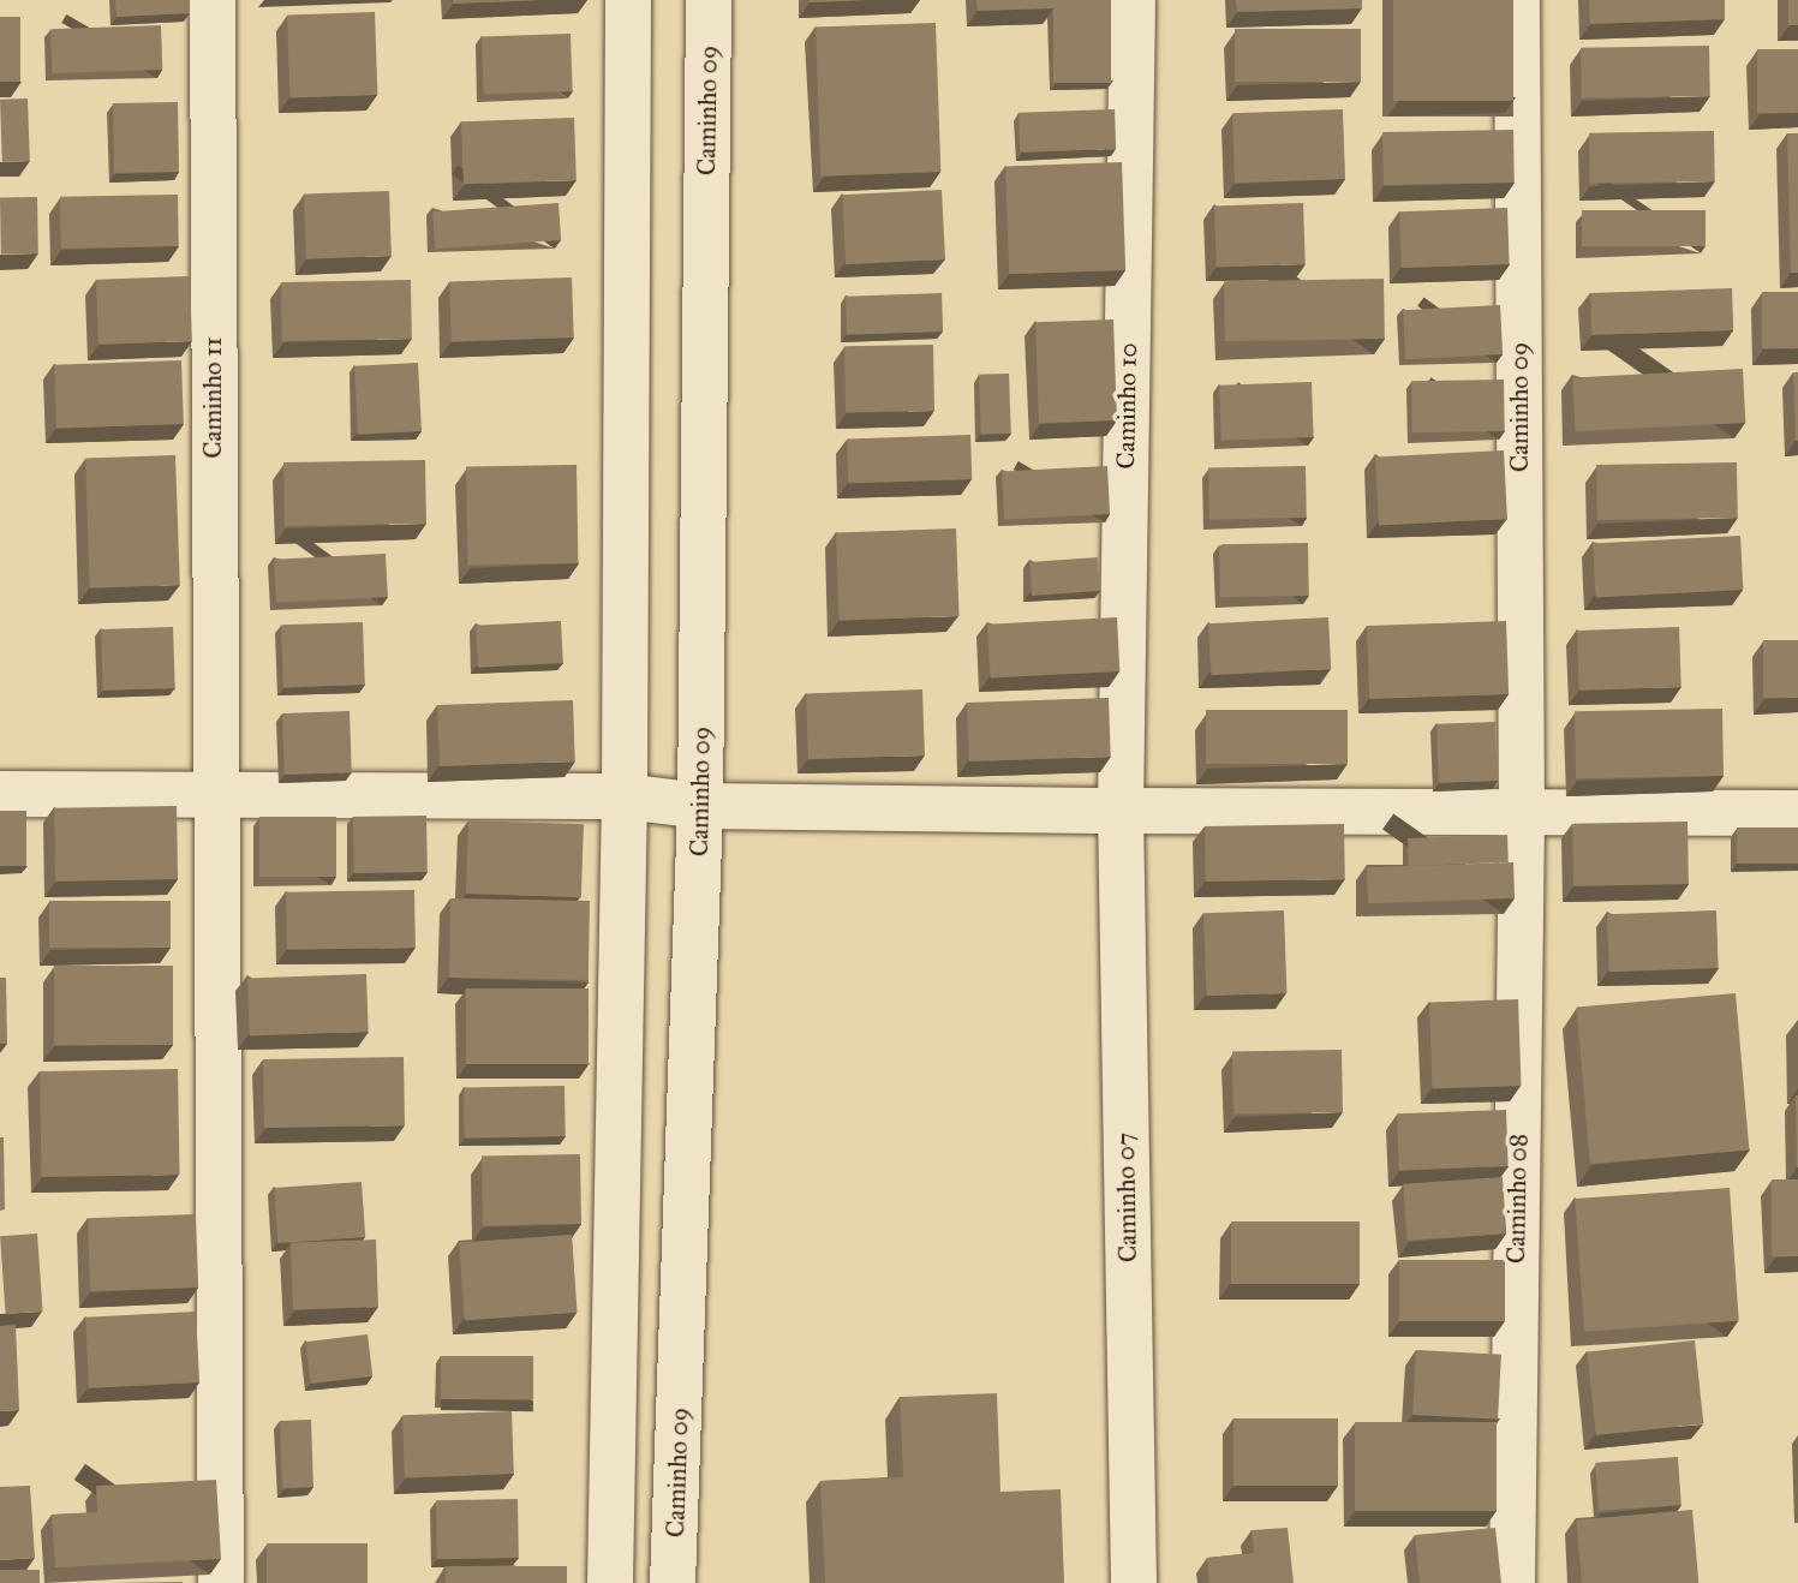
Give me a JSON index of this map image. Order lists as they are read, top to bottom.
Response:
{
  "streets": {
    "street": [
      "Caminho 09",
      "Caminho 11",
      "Caminho 10",
      "Caminho 07",
      "Caminho 08"
    ]
  },
  "crossings": [
    ["Caminho 09", "Caminho 08"],
    ["Caminho 10", "Caminho 07"]
  ]
}
